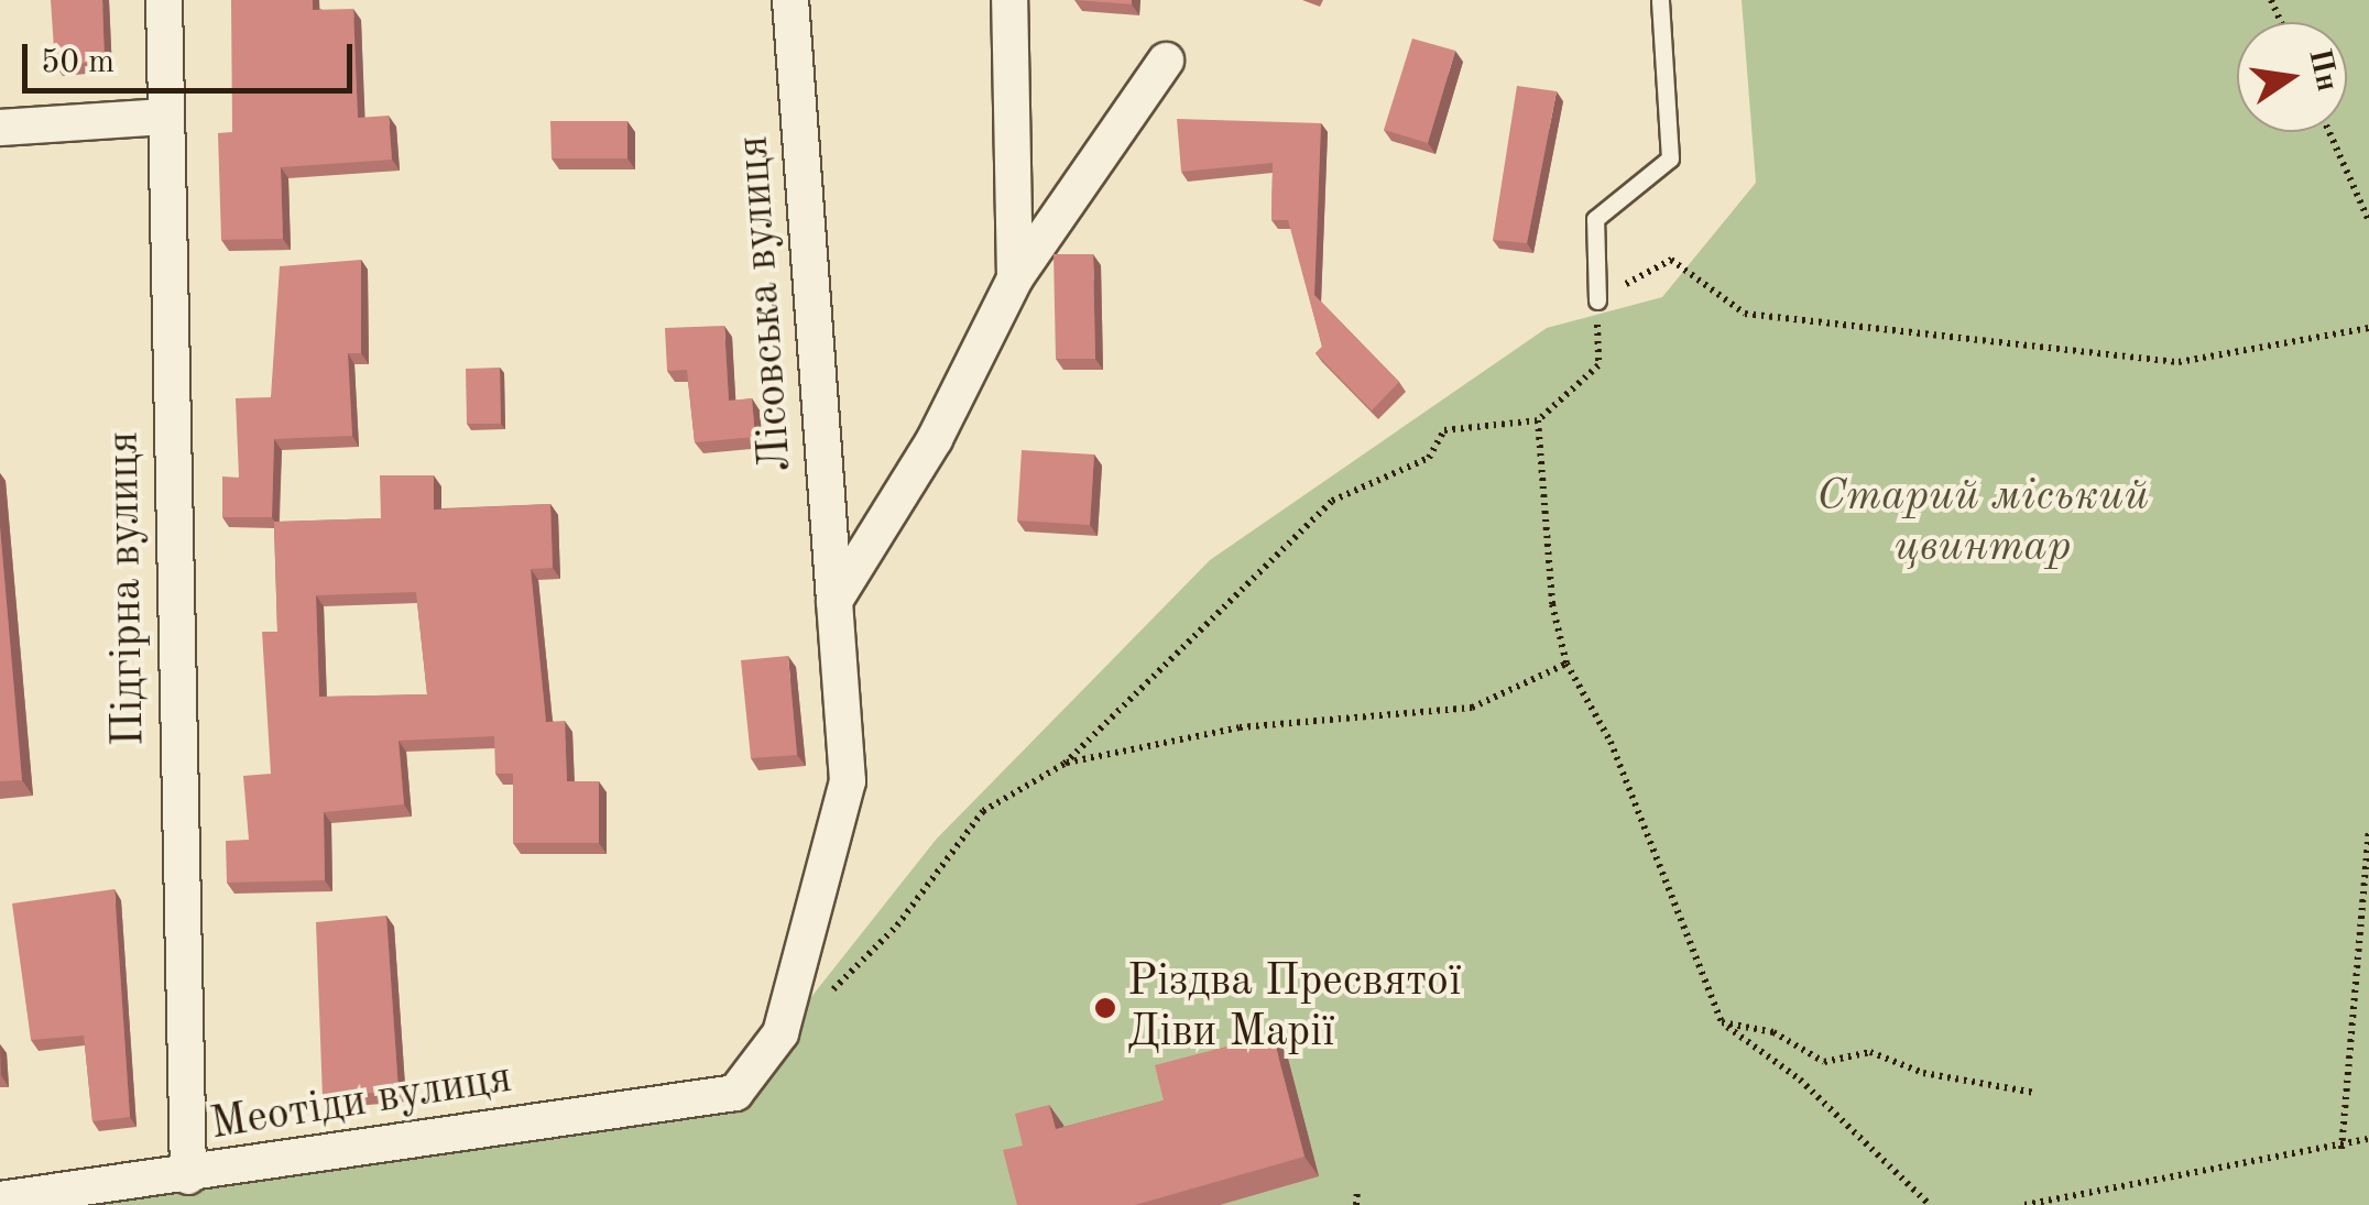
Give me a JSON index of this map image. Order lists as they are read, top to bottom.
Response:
{
  "streets": {
    "street": ["Лісовська вулиця", "Підгірна вулиця", "Меотіди вулиця"]
  },
  "crossings": [
    ["Лісовська вулиця", "Меотіди вулиця"],
    ["Підгірна вулиця", "Меотіди вулиця"]
  ],
  "parks": ["Старий міський цвинтар"],
  "places": ["Різдва Пресвятої Діви Марії"],
  "scale_bar": "50 m",
  "north": "right"
}
